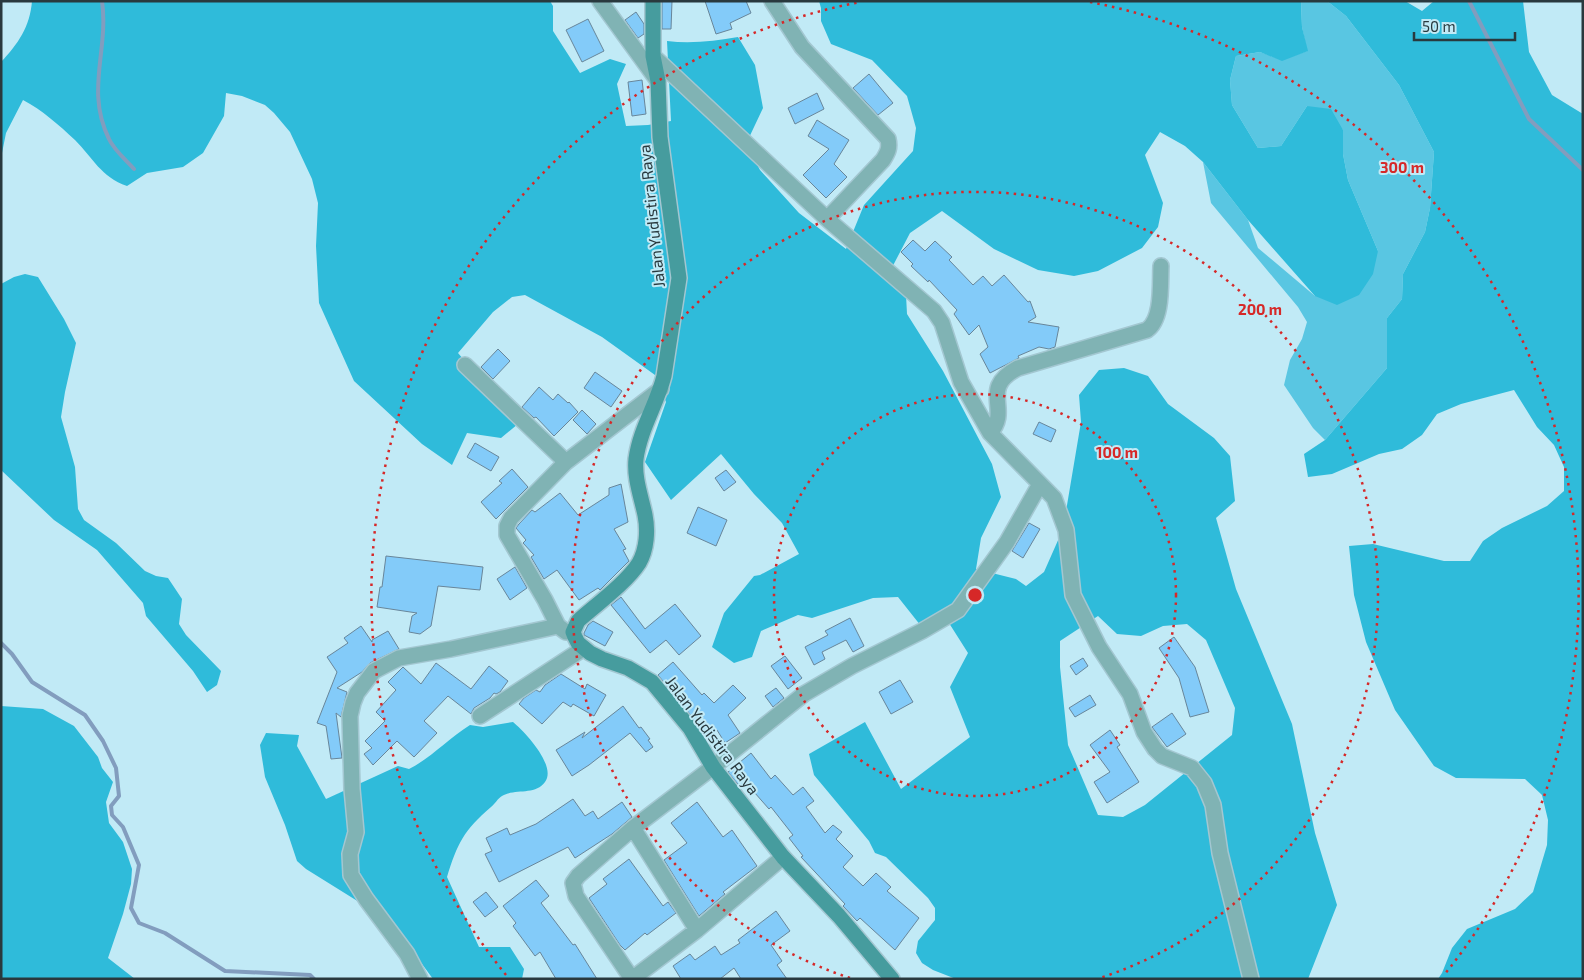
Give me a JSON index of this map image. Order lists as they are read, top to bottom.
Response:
{
  "streets": {
    "street": ["Jalan Yudistira Raya"]
  },
  "scale_bar": "50 m",
  "rings": ["300 m", "200 m", "100 m"]
}
